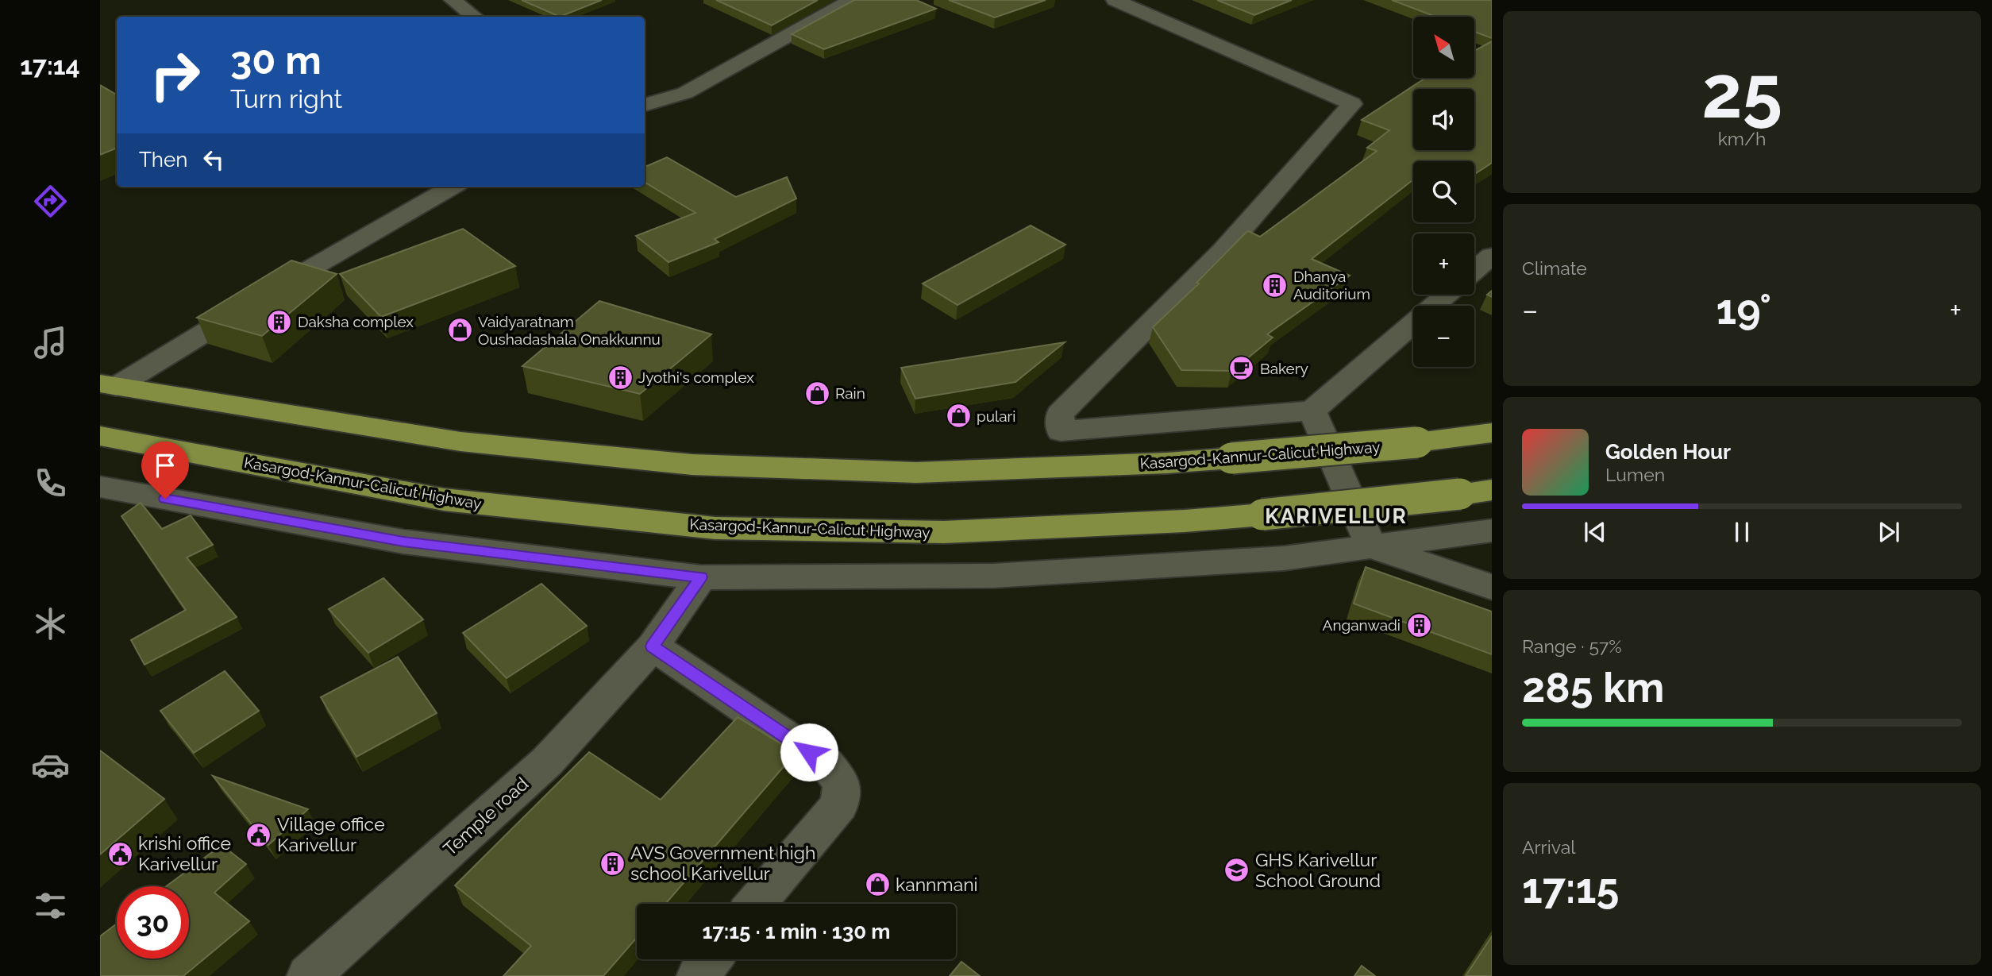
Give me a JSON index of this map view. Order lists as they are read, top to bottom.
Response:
{
  "streets": {
    "highway": ["Kasargod-Kannur-Calicut Highway"],
    "street": ["Temple road"]
  },
  "districts": ["KARIVELLUR"],
  "places": {
    "building": [
      "Dhanya Auditorium",
      "Daksha complex",
      "Jyothi's complex",
      "Anganwadi",
      "AVS Government high school Karivellur"
    ],
    "shop": [
      "Vaidyaratnam Oushadashala Onakkunnu",
      "Rain",
      "pulari",
      "kannmani"
    ],
    "cafe": ["Bakery"],
    "public building": ["Village office Karivellur", "krishi office Karivellur"],
    "school or university": ["GHS Karivellur School Ground"]
  },
  "north": "top left",
  "page": {
    "tabs": "17:14",
    "tile": [
      ["25", "km/h"],
      "Climate",
      ["Range · 57%", "285 km"],
      ["Arrival", "17:15"]
    ],
    "map_buttons": ["+", "−"],
    "turn": ["30 m", "Turn right"],
    "then": "Then",
    "heat": ["−", "19°", "+"],
    "song": ["Golden Hour", "Lumen"],
    "limit": "30",
    "trip": "17:15 · 1 min · 130 m"
  }
}
